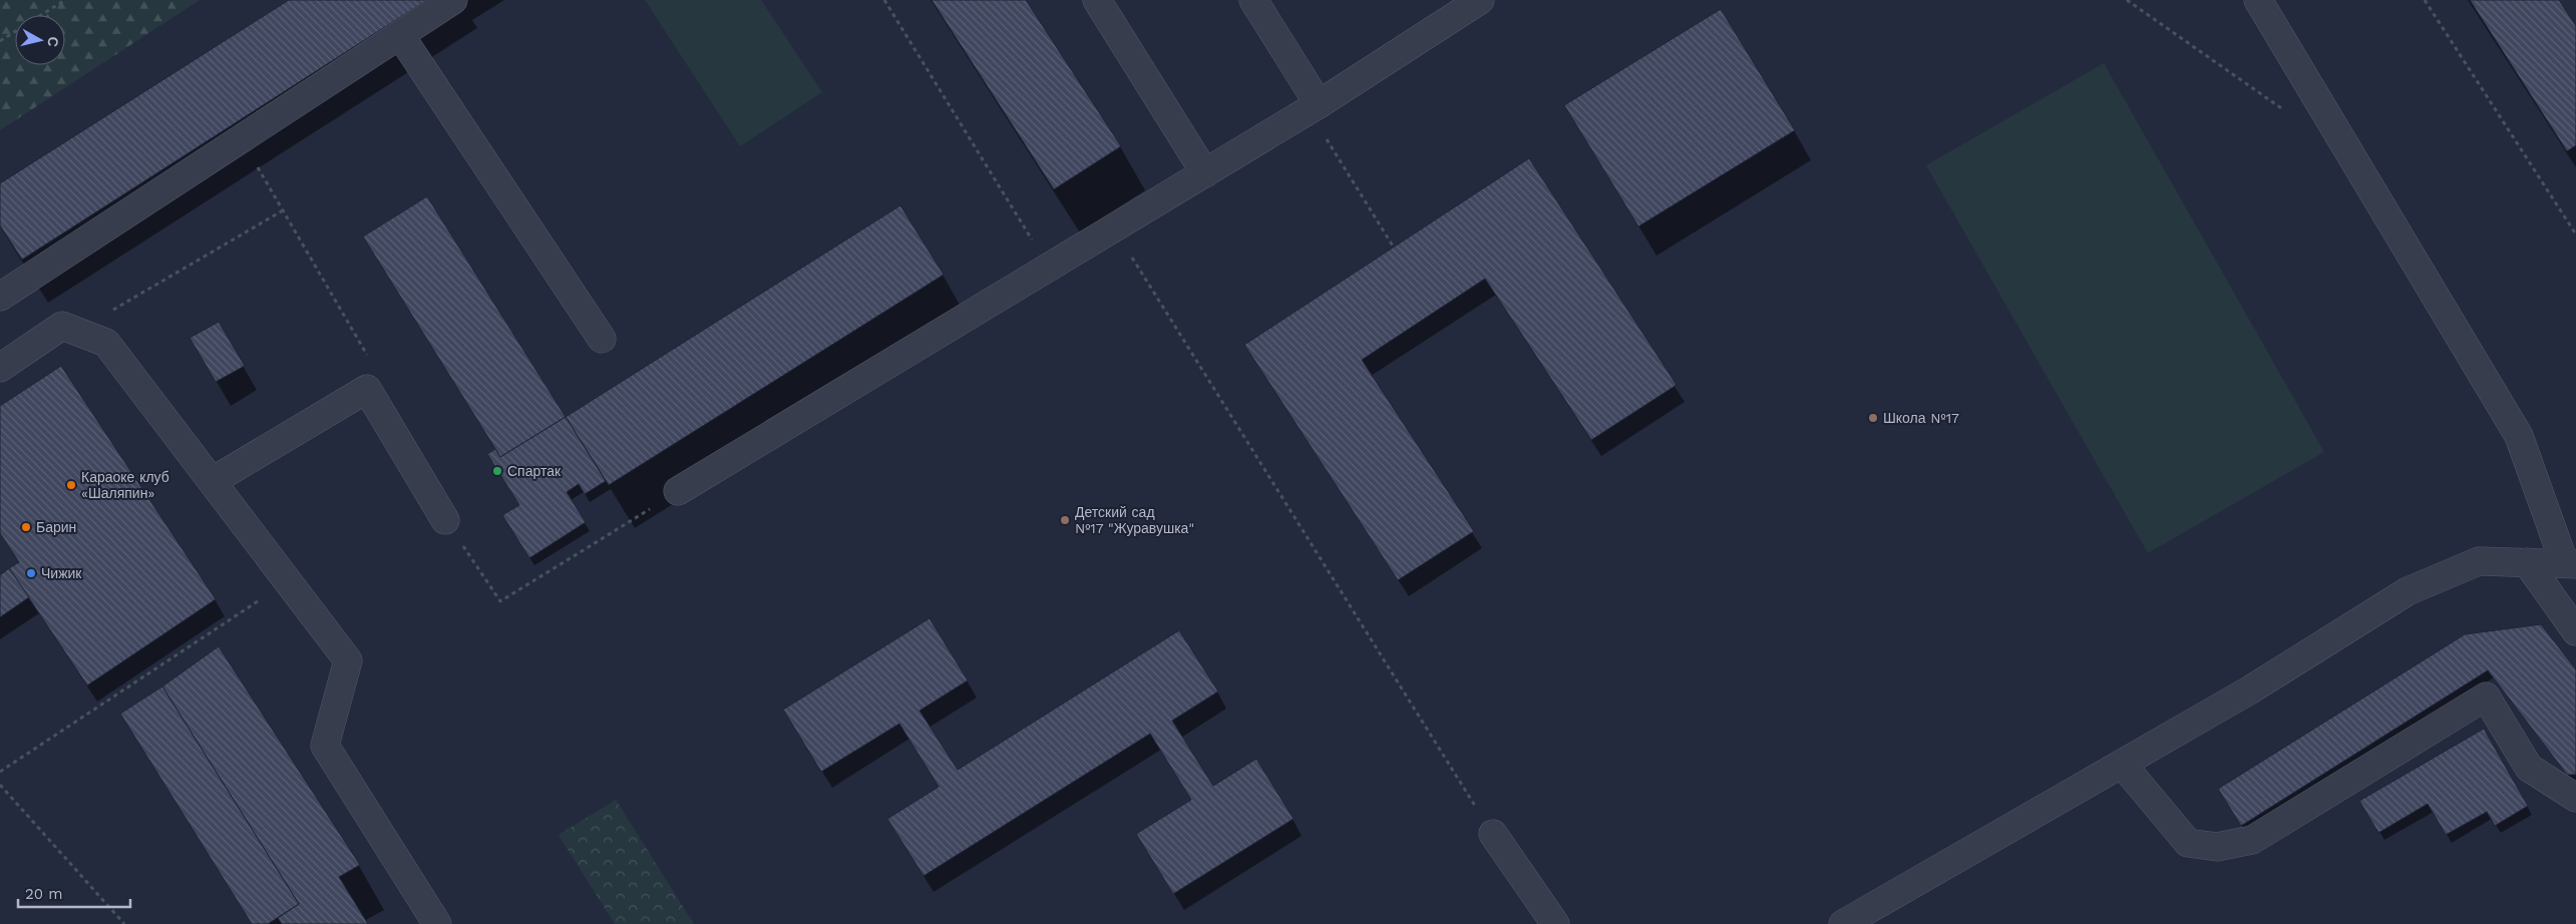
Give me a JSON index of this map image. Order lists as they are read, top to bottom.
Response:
{
  "places": [
    "Школа №17",
    "Спартак",
    "Караоке клуб «Шаляпин»",
    "Детский сад №17 \"Журавушка\"",
    "Барин",
    "Чижик"
  ],
  "scale_bar": "20 m",
  "north": "right"
}
